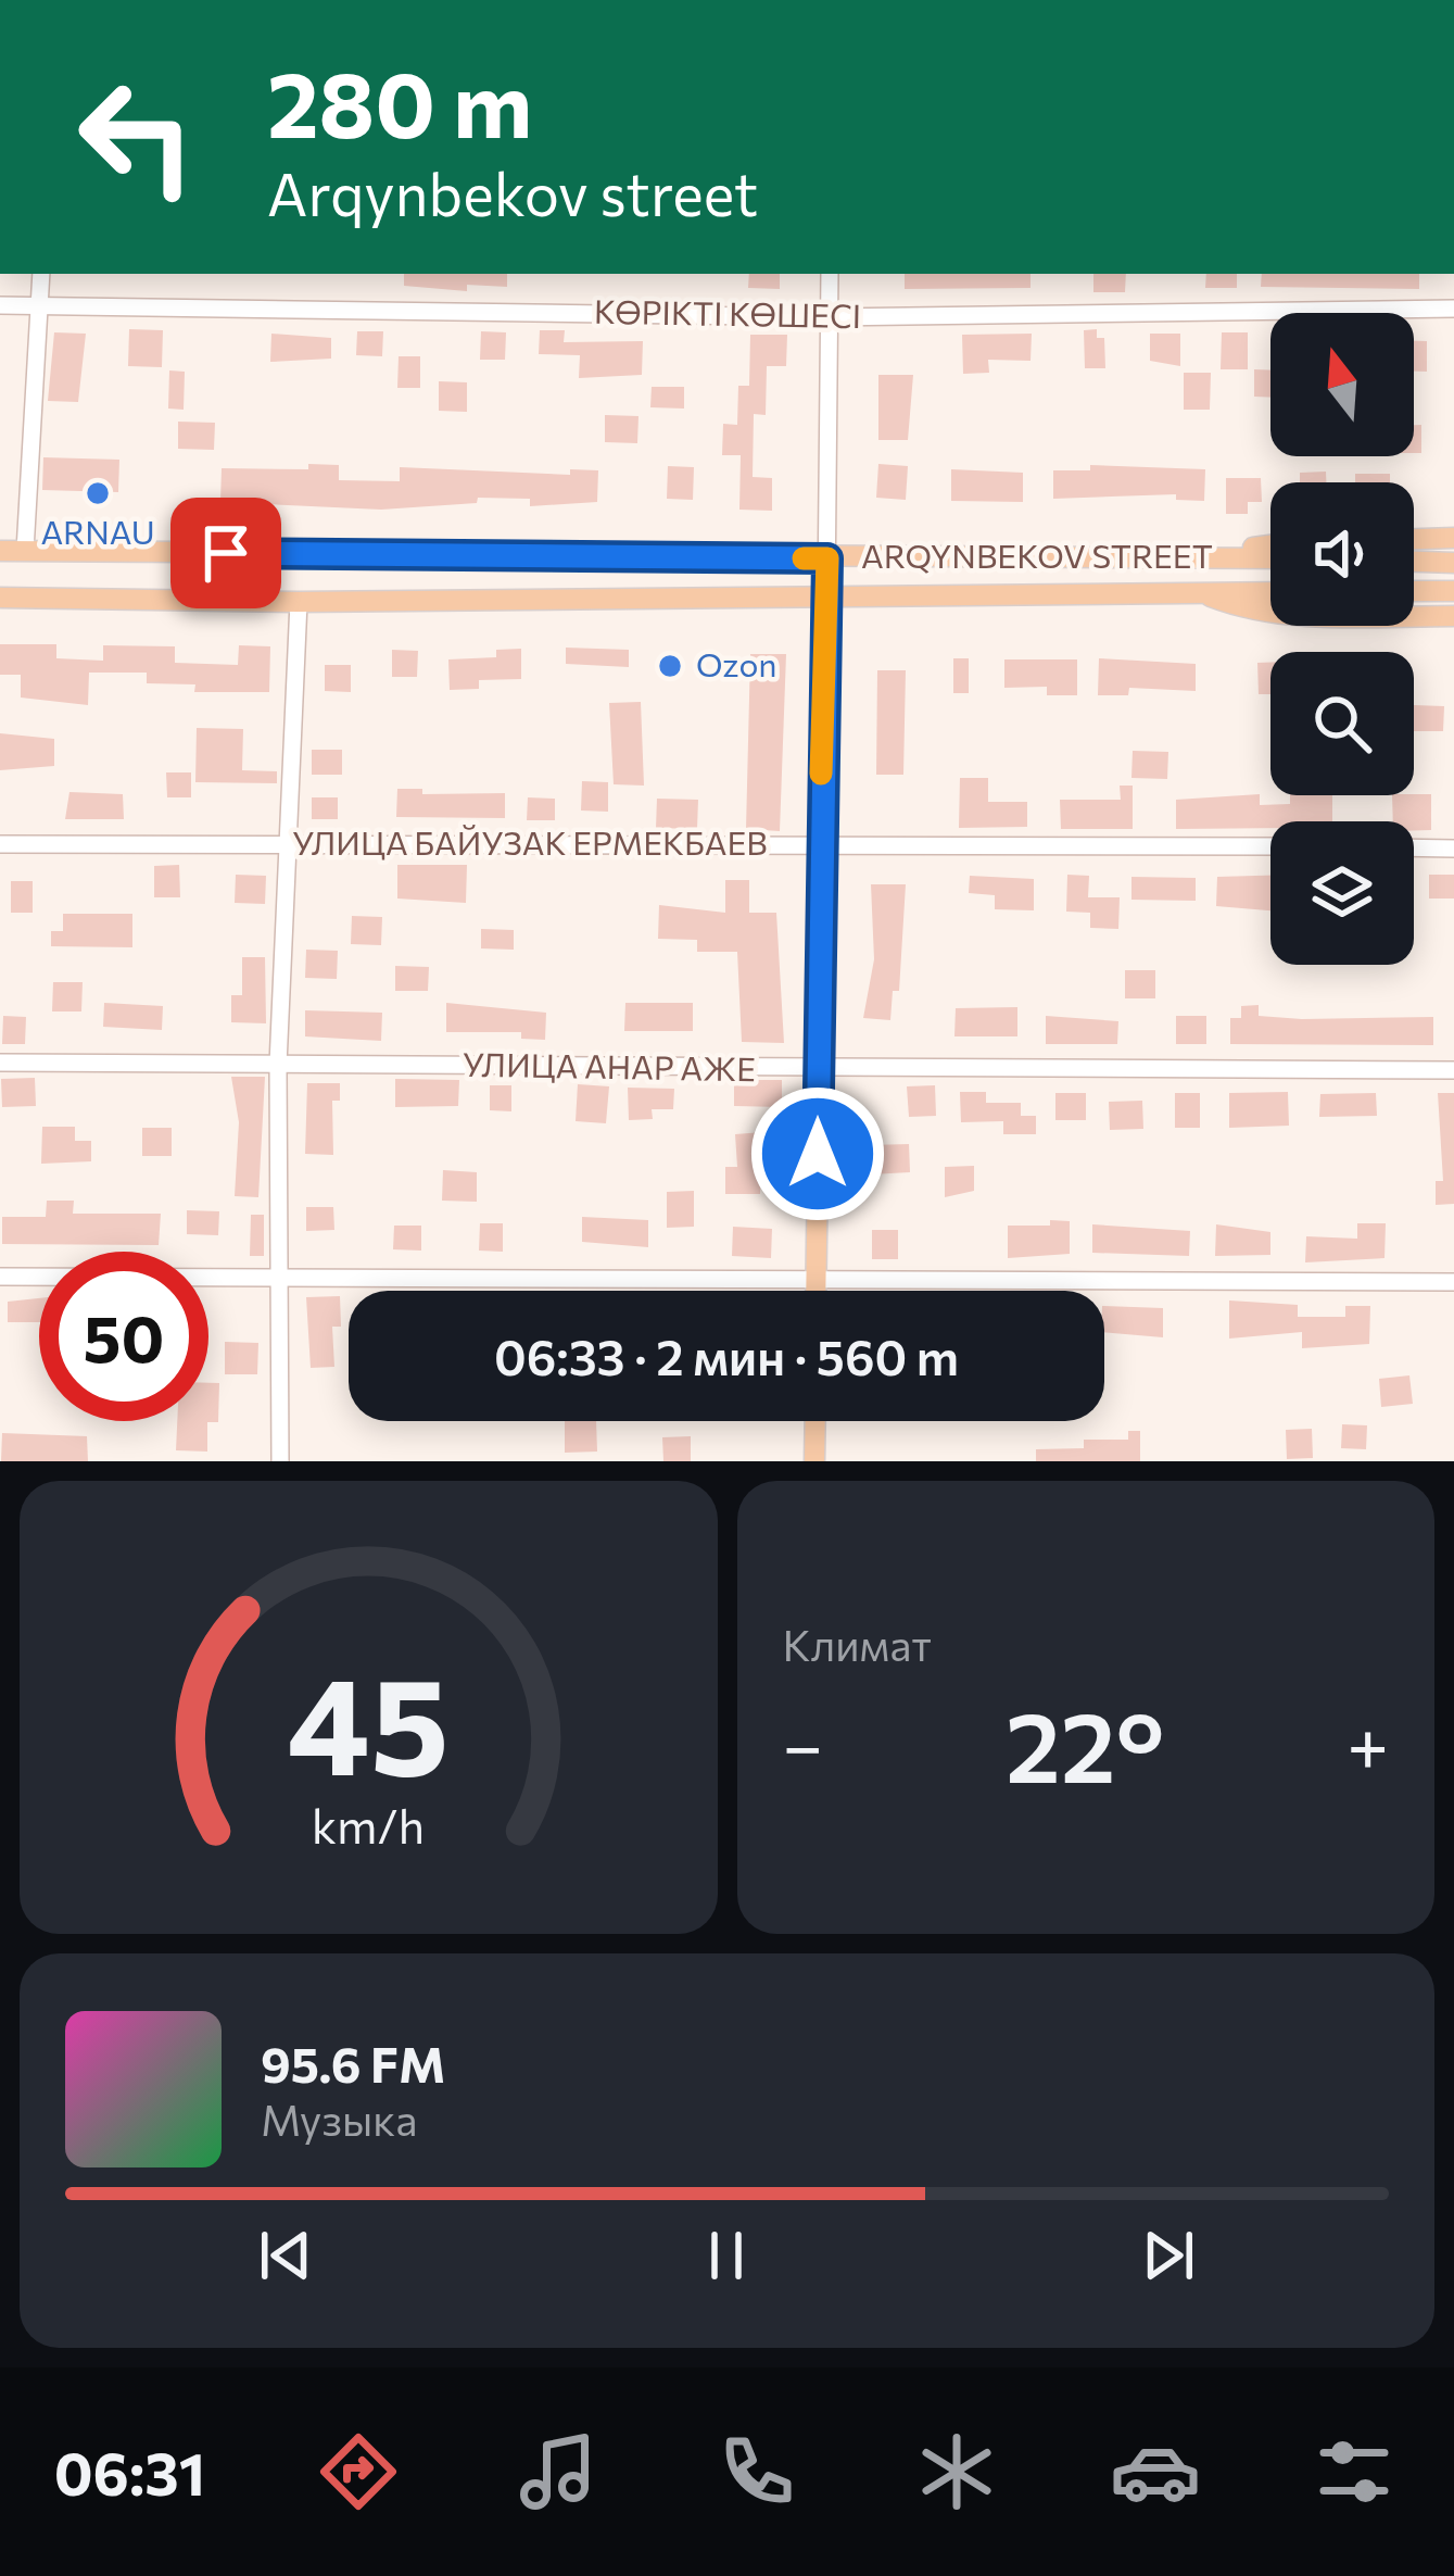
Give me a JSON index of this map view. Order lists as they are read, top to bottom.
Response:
{
  "streets": {
    "main road": ["ARQYNBEKOV STREET"],
    "street": ["КӨРІКТІ КӨШЕСІ", "УЛИЦА БАЙУЗАК ЕРМЕКБАЕВ", "УЛИЦА АНАР АЖЕ"]
  },
  "places": ["ARNAU", "Ozon"],
  "north": "top",
  "page": {
    "turn": ["280 m", "Arqynbekov street"],
    "limit": "50",
    "trip": "06:33 · 2 мин · 560 m",
    "tile": "Климат",
    "heat": ["−", "22°", "+"],
    "song": ["95.6 FM", "Музыка"],
    "tabs": "06:31",
    "gauge": ["45", "km/h"]
  }
}
